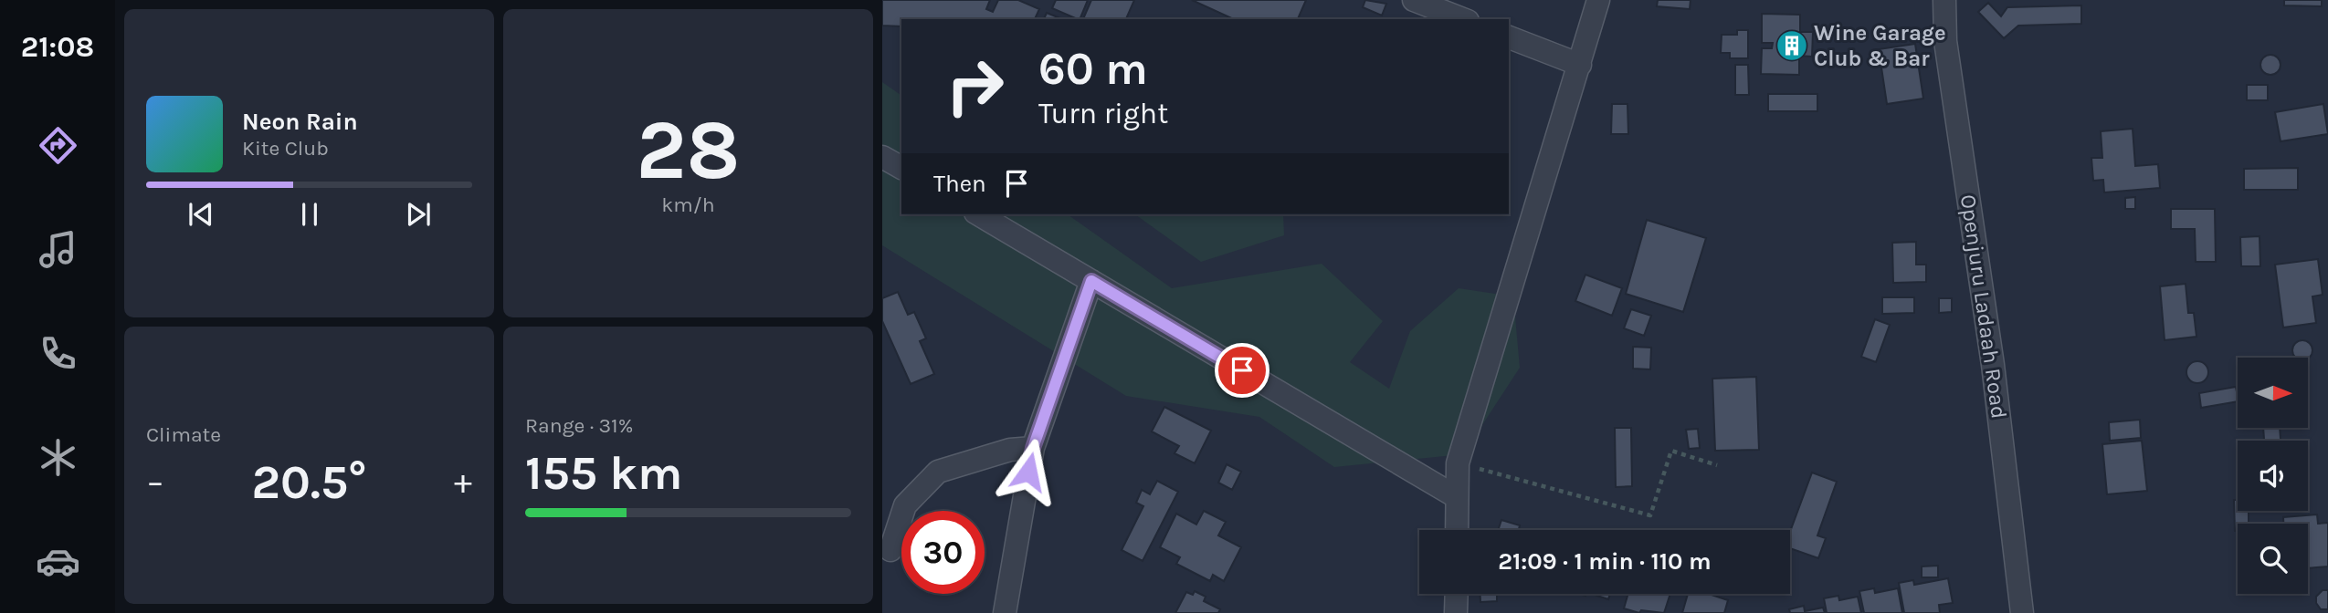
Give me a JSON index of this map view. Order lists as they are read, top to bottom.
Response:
{
  "streets": {
    "street": ["Openjuru Ladaah Road"]
  },
  "places": {
    "building": ["Wine Garage Club & Bar"]
  },
  "north": "right",
  "page": {
    "tabs": "21:08",
    "tile": [
      ["28", "km/h"],
      "Climate",
      ["Range · 31%", "155 km"]
    ],
    "turn": ["60 m", "Turn right"],
    "song": ["Neon Rain", "Kite Club"],
    "then": "Then",
    "heat": ["−", "20.5°", "+"],
    "limit": "30",
    "trip": "21:09 · 1 min · 110 m"
  }
}
